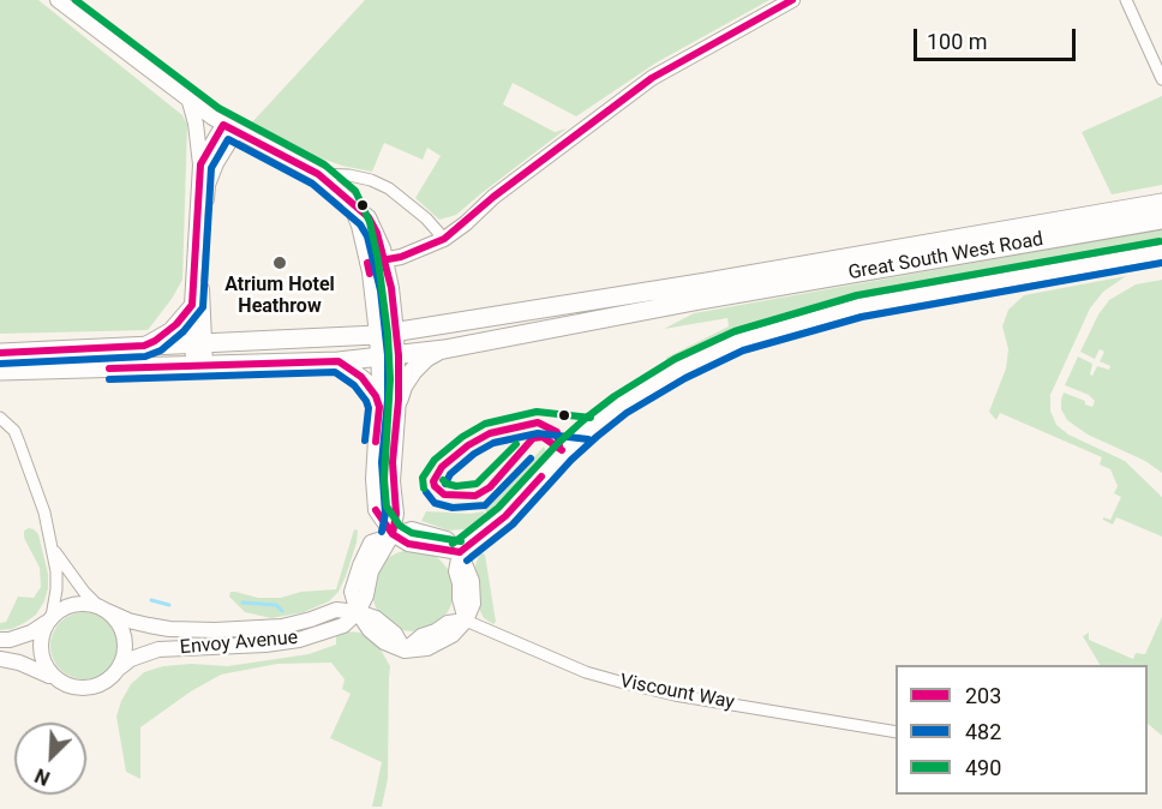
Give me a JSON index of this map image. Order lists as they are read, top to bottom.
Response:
{
  "streets": {
    "highway": ["Great South West Road"],
    "street": ["Envoy Avenue", "Viscount Way"]
  },
  "places": ["Atrium Hotel Heathrow"],
  "lines": ["transit line 203", "transit line 490", "transit line 482"],
  "legend": ["203", "482", "490"],
  "scale_bar": "100 m",
  "north": "bottom left"
}
